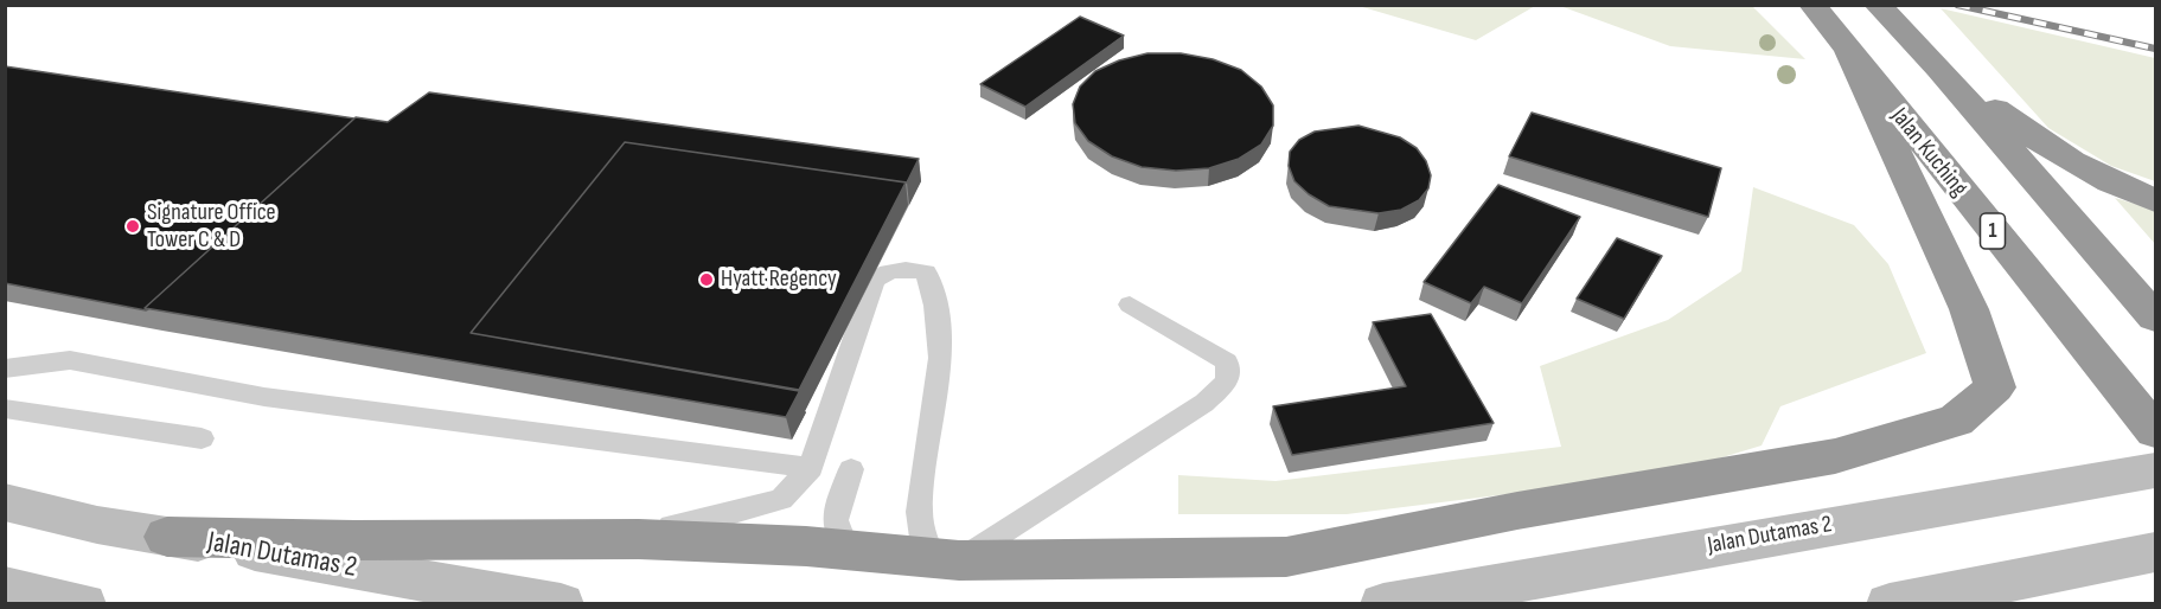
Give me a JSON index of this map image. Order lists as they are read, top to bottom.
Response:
{
  "streets": {
    "highway": ["Jalan Kuching", "1"],
    "street": ["Jalan Dutamas 2"]
  },
  "places": ["Signature Office Tower C & D", "Hyatt Regency"]
}
